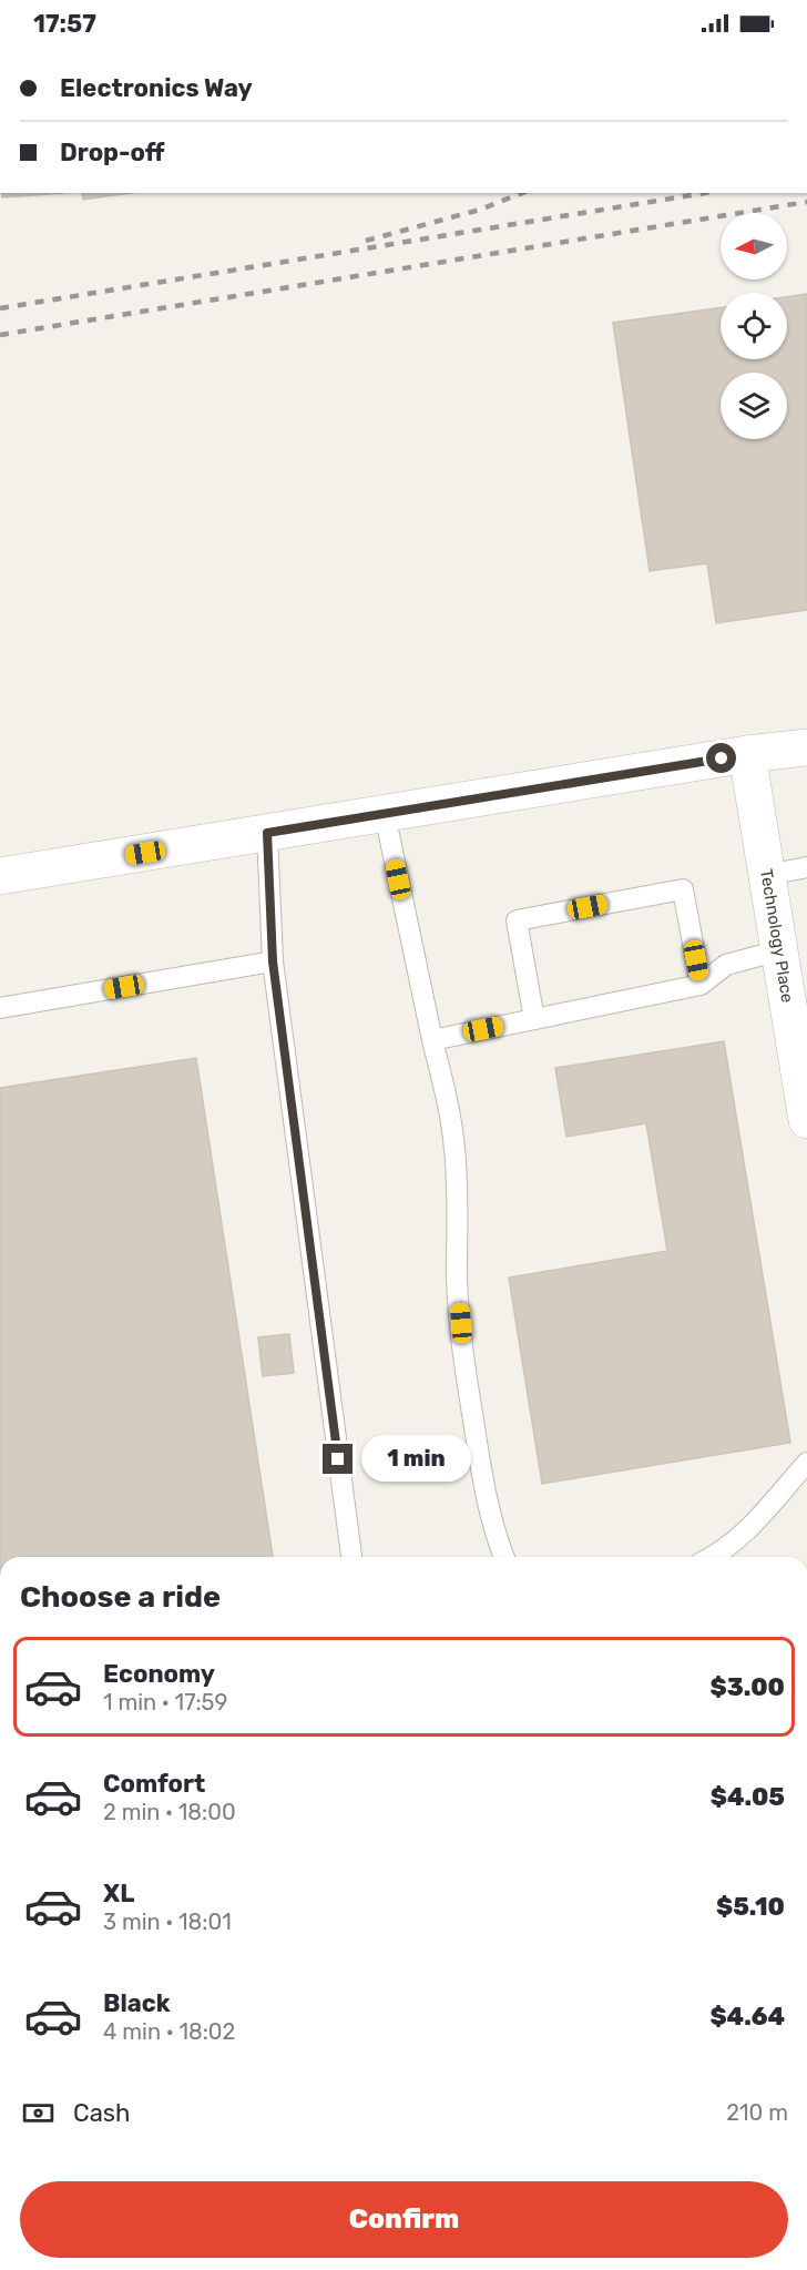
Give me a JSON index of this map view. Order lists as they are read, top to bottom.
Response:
{
  "streets": {
    "street": ["Technology Place"]
  },
  "north": "left",
  "page": {
    "status": "17:57",
    "banner": ["Electronics Way", "Drop-off"],
    "bubble": "1 min",
    "heading": "Choose a ride",
    "list": [
      {
        "name": "Economy",
        "note": "1 min · 17:59",
        "value": "$3.00"
      },
      {
        "name": "Comfort",
        "note": "2 min · 18:00",
        "value": "$4.05"
      },
      {
        "name": "XL",
        "note": "3 min · 18:01",
        "value": "$5.10"
      },
      {
        "name": "Black",
        "note": "4 min · 18:02",
        "value": "$4.64"
      }
    ],
    "pay": ["Cash", "210 m"],
    "buttons": "Confirm"
  }
}
